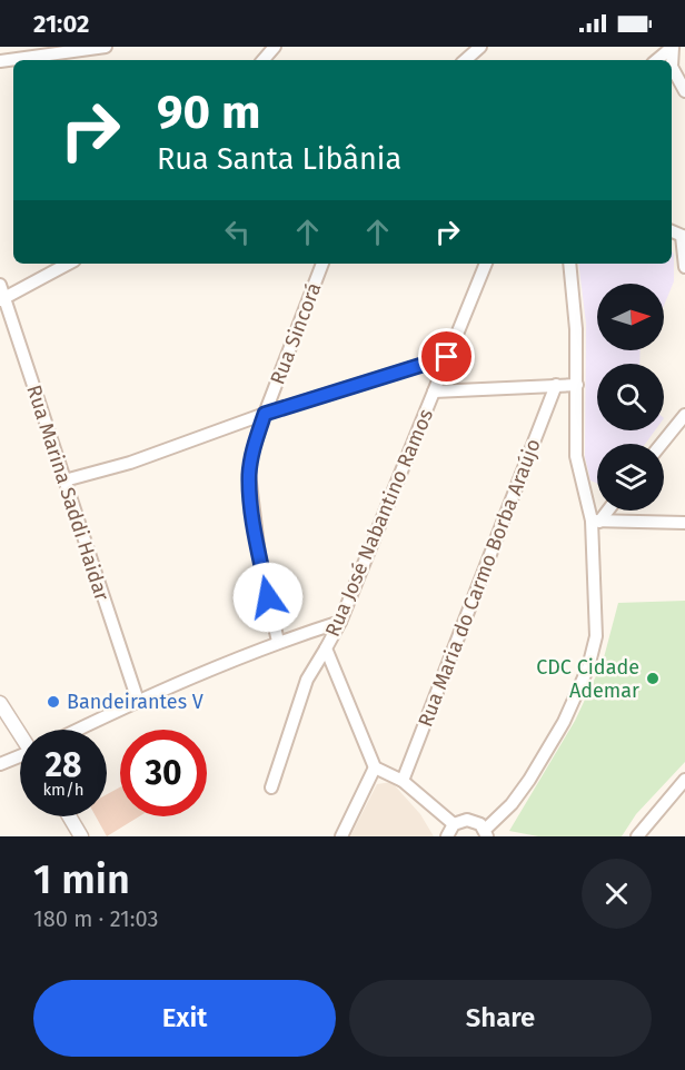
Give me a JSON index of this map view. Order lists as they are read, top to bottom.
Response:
{
  "streets": {
    "street": [
      "Rua Sincorá",
      "Rua Marina Saddi Haidar",
      "Rua José Nabantino Ramos",
      "Rua Maria do Carmo Borba Araújo"
    ]
  },
  "places": ["CDC Cidade Ademar", "Bandeirantes V"],
  "north": "right",
  "page": {
    "status": "21:02",
    "turn": ["90 m", "Rua Santa Libânia"],
    "speed": "28 km/h",
    "limit": "30",
    "heading": ["1 min", "180 m · 21:03"],
    "buttons": ["Exit", "Share"]
  }
}
